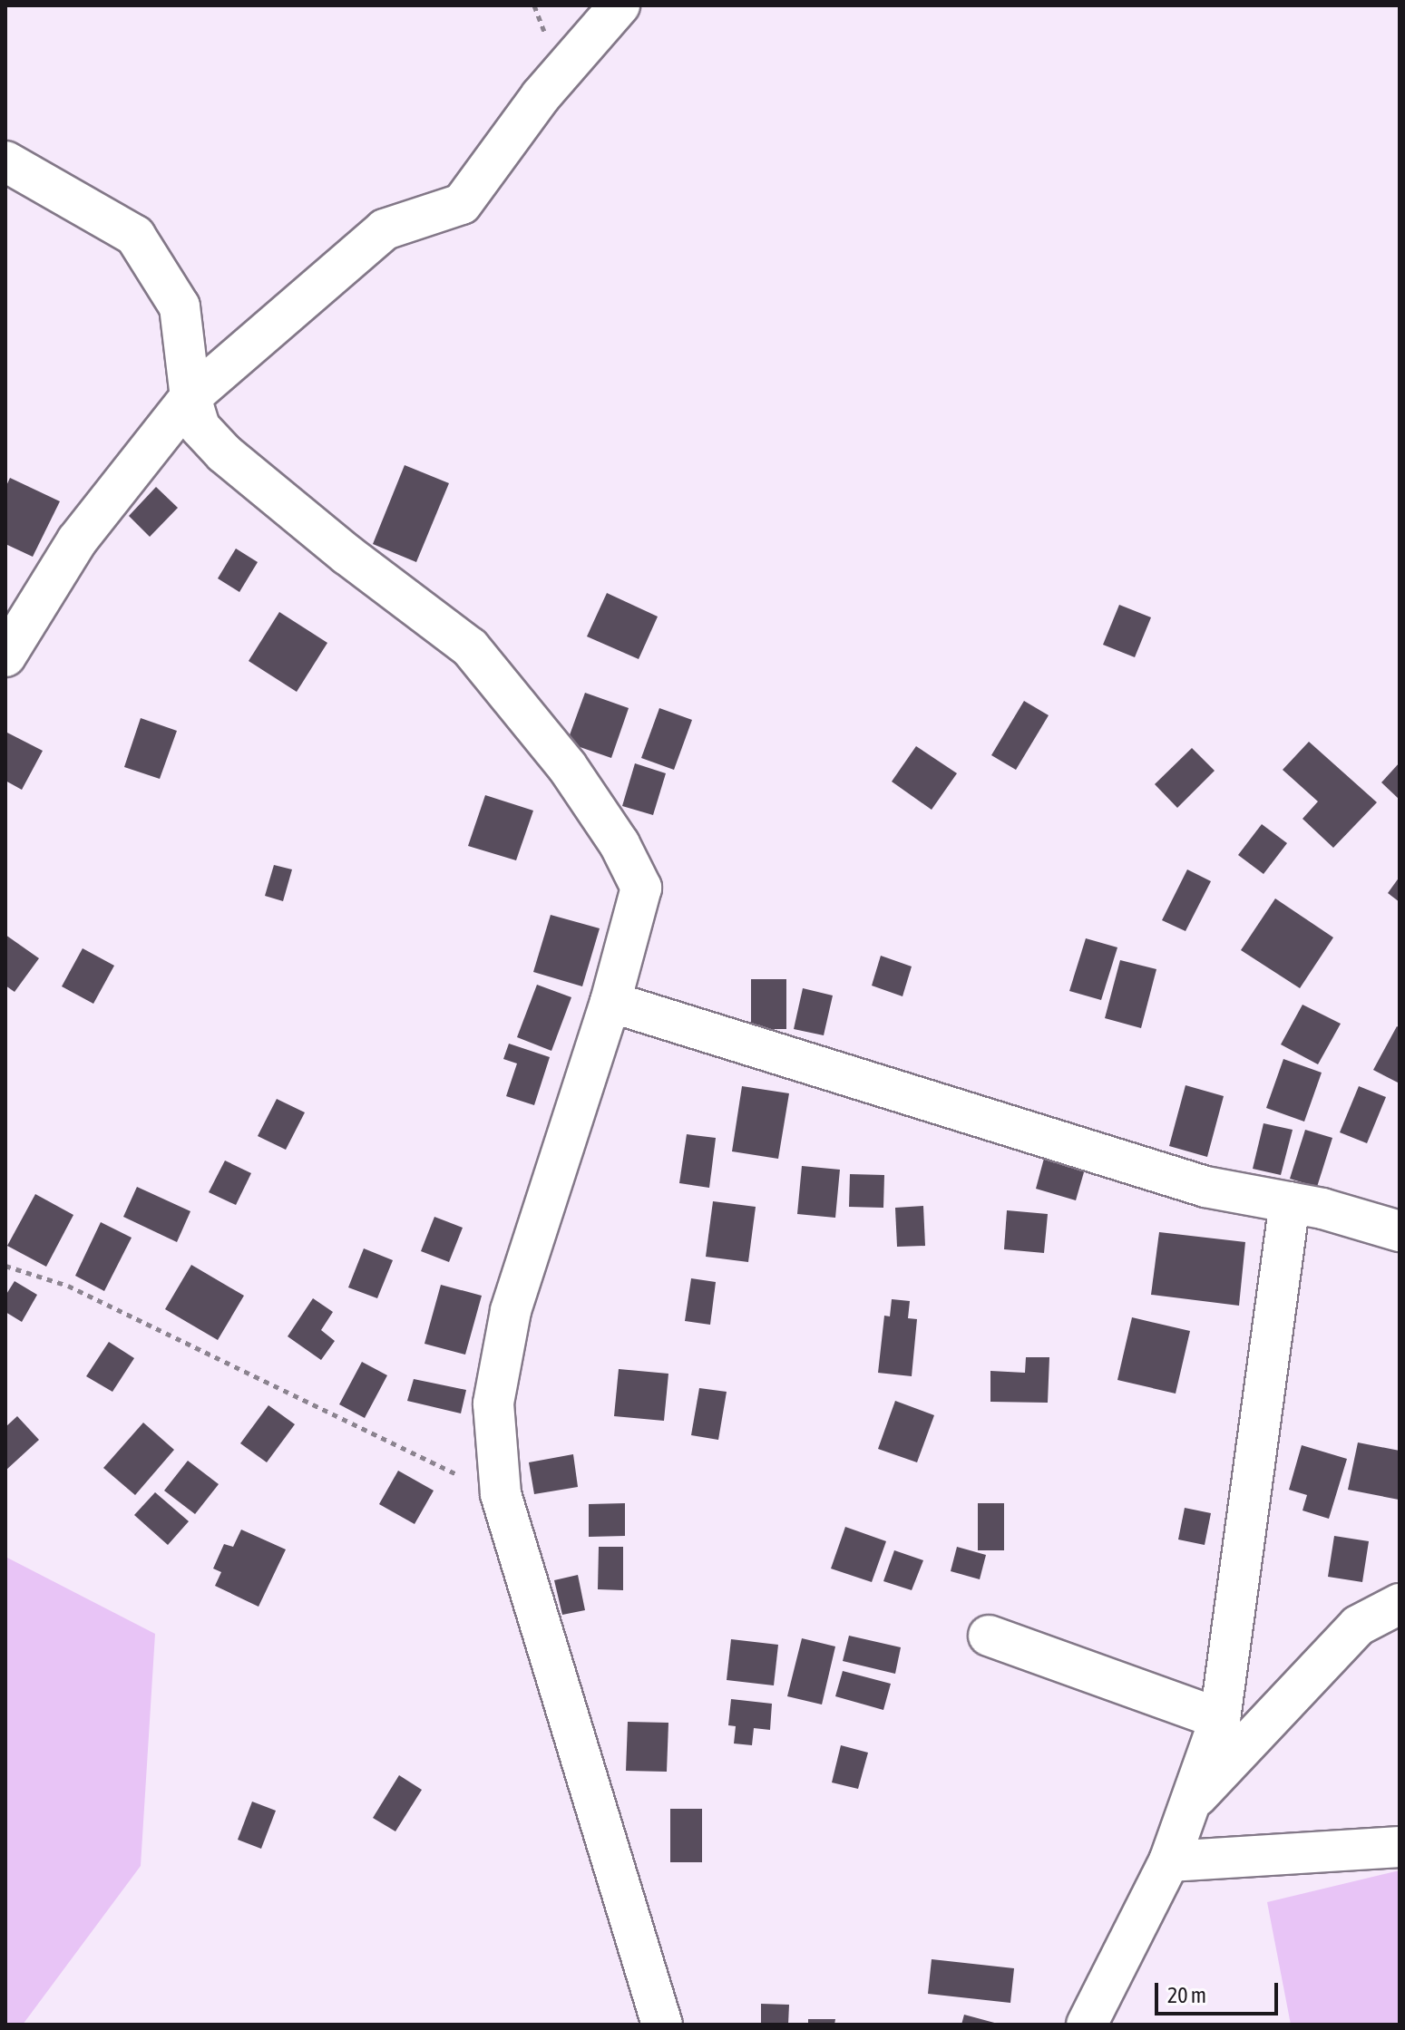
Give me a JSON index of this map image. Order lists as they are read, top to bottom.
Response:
{
  "scale_bar": "20 m"
}
